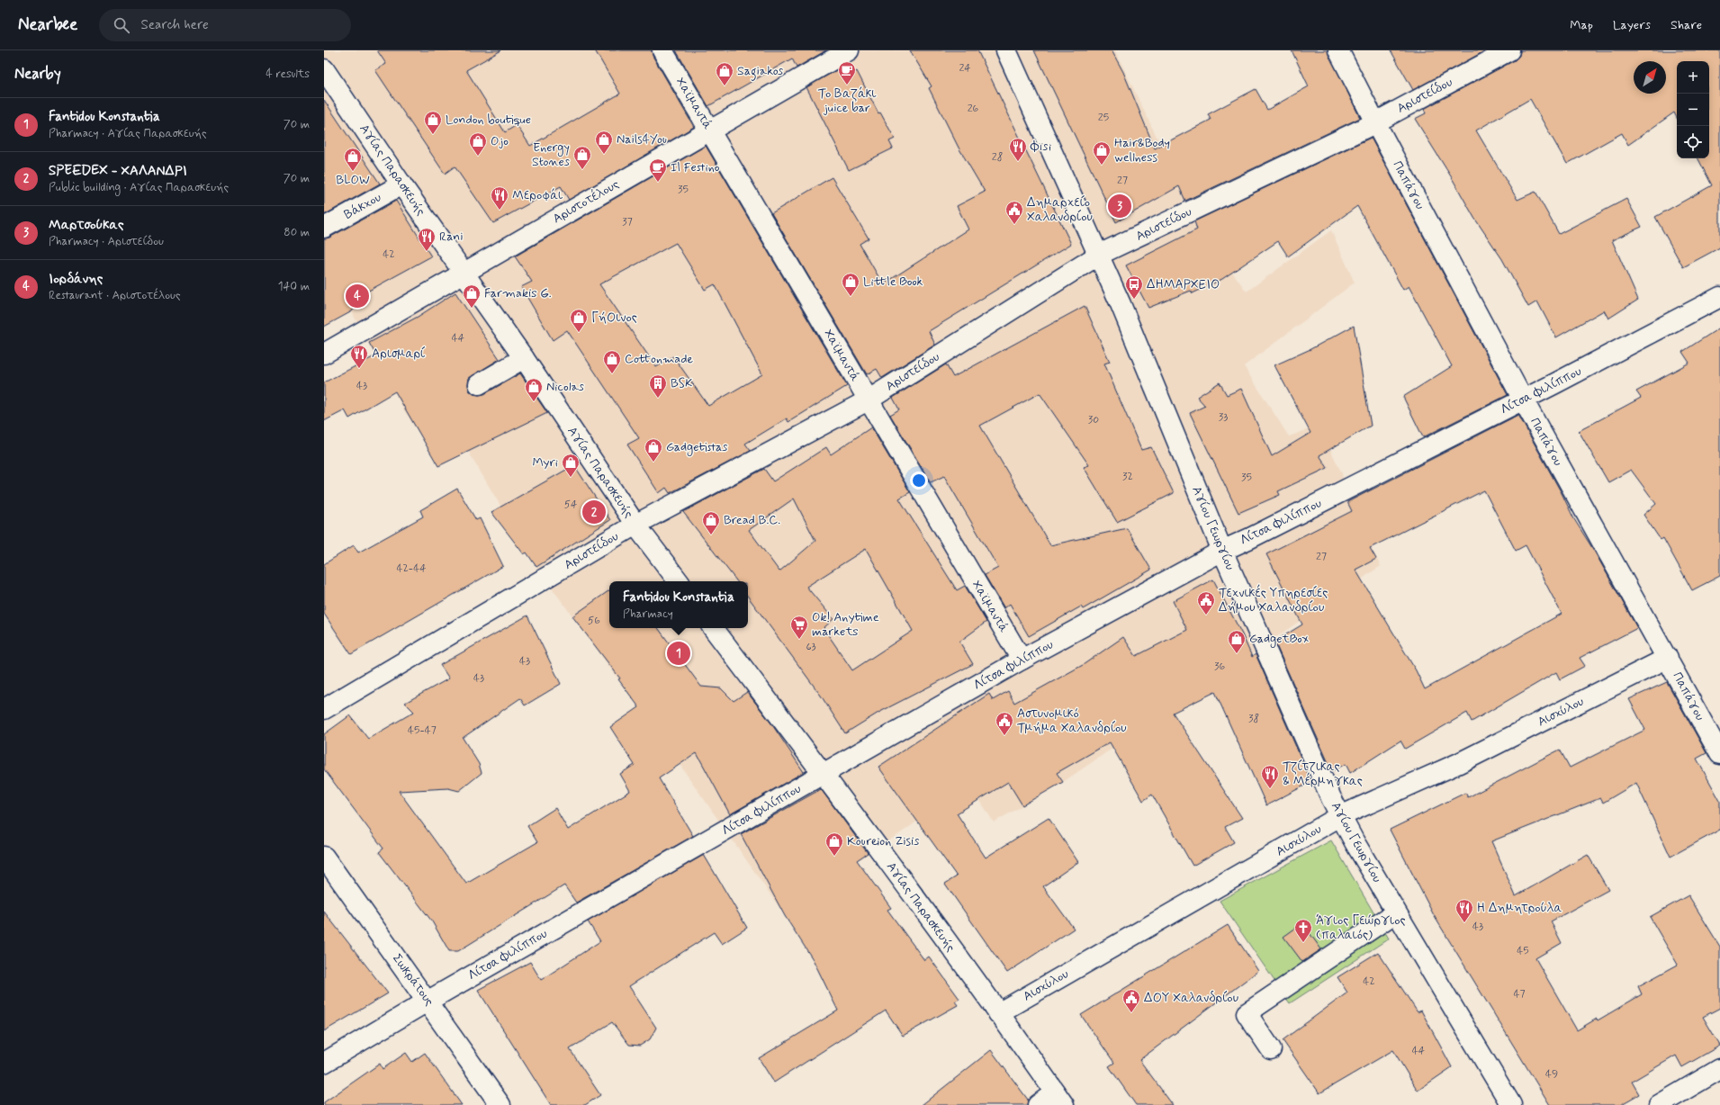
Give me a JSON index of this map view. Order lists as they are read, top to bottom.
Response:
{
  "streets": {
    "street": [
      "Αριστείδου",
      "Χαϊμαντά",
      "Αγίας Παρασκευής",
      "Παπάγου",
      "Αριστοτέλους",
      "Βάκχου",
      "Λίτσα Φιλίππου",
      "Αγίου Γεωργίου",
      "Αισχύλου",
      "Σωκράτους"
    ]
  },
  "crossings": [
    ["Αριστείδου", "Χαϊμαντά"],
    ["Αριστείδου", "Αγίας Παρασκευής"],
    ["Αριστείδου", "Παπάγου"],
    ["Αριστείδου", "Αγίου Γεωργίου"],
    ["Χαϊμαντά", "Αριστοτέλους"],
    ["Χαϊμαντά", "Λίτσα Φιλίππου"],
    ["Αγίας Παρασκευής", "Αριστοτέλους"],
    ["Αγίας Παρασκευής", "Βάκχου"],
    ["Αγίας Παρασκευής", "Λίτσα Φιλίππου"],
    ["Αγίας Παρασκευής", "Αισχύλου"],
    ["Παπάγου", "Λίτσα Φιλίππου"],
    ["Παπάγου", "Αισχύλου"],
    ["Λίτσα Φιλίππου", "Αγίου Γεωργίου"],
    ["Λίτσα Φιλίππου", "Σωκράτους"],
    ["Αγίου Γεωργίου", "Αισχύλου"]
  ],
  "places": {
    "cafe": ["Το Βαζάκι juice bar", "Il Festino"],
    "shop": [
      "Sagiakos",
      "London boutique",
      "Nails4You",
      "Ojo",
      "Hair&Body wellness",
      "Energy Stones",
      "BLOW",
      "Little Book",
      "Farmakis G.",
      "ΓήΟινος",
      "Cottonmade",
      "Nicolas",
      "Gadgetistas",
      "Myri",
      "Bread B.C.",
      "GadgetBox",
      "Koureion Zisis"
    ],
    "restaurant": [
      "Φïsi",
      "Μεροφάι",
      "Rani",
      "Αρισμαρί",
      "Τζίτζικας & Μέρμηγκας",
      "Η Δημητρούλα"
    ],
    "public building": [
      "Δημαρχείο Χαλανδρίου",
      "Τεχνικές Υπηρεσίες Δήμου Χαλανδρίου",
      "Αστυνομικό Τμήμα Χαλανδρίου",
      "ΔΟΥ Χαλανδρίου"
    ],
    "bus stop": ["ΔΗΜΑΡΧΕΙΟ"],
    "building": ["BSK"],
    "supermarket": ["Ok! Anytime markets"],
    "church": ["Άγιος Γεώργιος (παλαιός)"]
  },
  "house_numbers": [
    "24",
    "26",
    "25",
    "28",
    "27",
    "35",
    "37",
    "42",
    "44",
    "43",
    "33",
    "30",
    "32",
    "35",
    "54",
    "27",
    "42-44",
    "56",
    "63",
    "43",
    "36",
    "43",
    "38",
    "45-47",
    "43",
    "45",
    "42",
    "47",
    "44",
    "49"
  ],
  "north": "top right",
  "page": {
    "header": "Nearbee",
    "search": "Search here",
    "nav": ["Map", "Layers", "Share"],
    "heading": ["Nearby", "4 results"],
    "map_buttons": ["+", "−"],
    "list": [
      {
        "mark": "1",
        "name": "Fantidou Konstantia",
        "note": "Pharmacy · Αγίας Παρασκευής",
        "value": "70 m"
      },
      {
        "mark": "2",
        "name": "SPEEDEX - ΧΑΛΑΝΔΡΙ",
        "note": "Public building · Αγίας Παρασκευής",
        "value": "70 m"
      },
      {
        "mark": "3",
        "name": "Μαρτσούκας",
        "note": "Pharmacy · Αριστείδου",
        "value": "80 m"
      },
      {
        "mark": "4",
        "name": "Ιορδάνης",
        "note": "Restaurant · Αριστοτέλους",
        "value": "140 m"
      }
    ],
    "pins": [
      "3",
      "4",
      "2",
      "1"
    ],
    "popup": ["Fantidou Konstantia", "Pharmacy"]
  }
}
